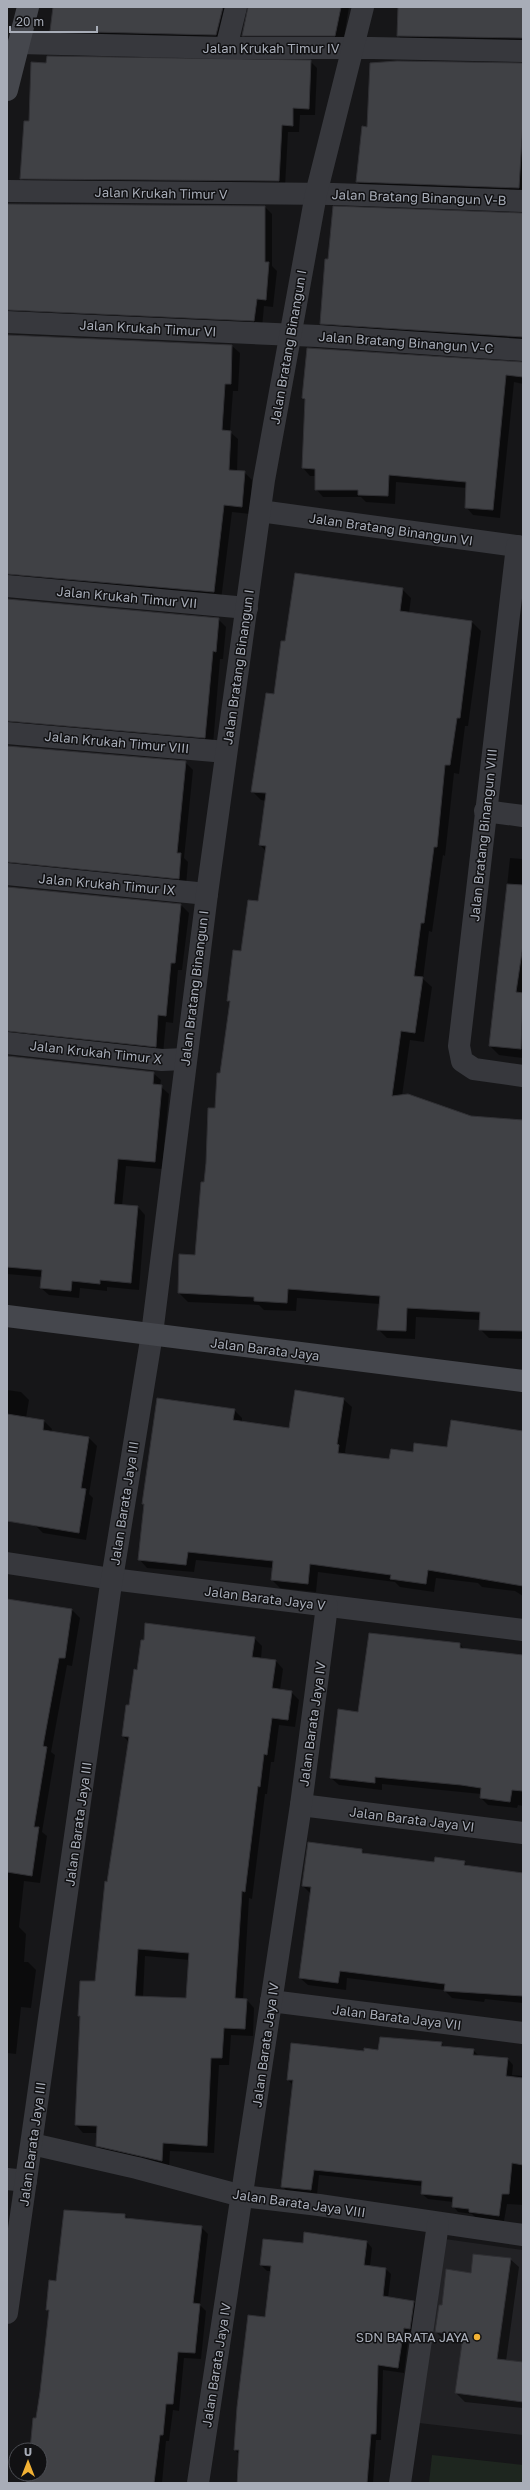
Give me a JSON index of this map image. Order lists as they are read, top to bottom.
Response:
{
  "streets": {
    "main road": ["Jalan Barata Jaya"],
    "street": [
      "Jalan Krukah Timur IV",
      "Jalan Krukah Timur V",
      "Jalan Bratang Binangun V-B",
      "Jalan Krukah Timur VI",
      "Jalan Bratang Binangun V-C",
      "Jalan Bratang Binangun I",
      "Jalan Bratang Binangun VI",
      "Jalan Krukah Timur VII",
      "Jalan Krukah Timur VIII",
      "Jalan Bratang Binangun VIII",
      "Jalan Krukah Timur IX",
      "Jalan Krukah Timur X",
      "Jalan Barata Jaya III",
      "Jalan Barata Jaya V",
      "Jalan Barata Jaya IV",
      "Jalan Barata Jaya VI",
      "Jalan Barata Jaya VII",
      "Jalan Barata Jaya VIII"
    ]
  },
  "crossings": [
    ["Jalan Krukah Timur IV", "Jalan Bratang Binangun I"],
    ["Jalan Krukah Timur V", "Jalan Bratang Binangun V-B"],
    ["Jalan Krukah Timur V", "Jalan Bratang Binangun I"],
    ["Jalan Bratang Binangun V-B", "Jalan Bratang Binangun I"],
    ["Jalan Krukah Timur VI", "Jalan Bratang Binangun V-C"],
    ["Jalan Krukah Timur VI", "Jalan Bratang Binangun I"],
    ["Jalan Bratang Binangun V-C", "Jalan Bratang Binangun I"],
    ["Jalan Bratang Binangun I", "Jalan Bratang Binangun VI"],
    ["Jalan Bratang Binangun I", "Jalan Krukah Timur VII"],
    ["Jalan Bratang Binangun I", "Jalan Krukah Timur VIII"],
    ["Jalan Bratang Binangun I", "Jalan Krukah Timur IX"],
    ["Jalan Bratang Binangun I", "Jalan Krukah Timur X"],
    ["Jalan Bratang Binangun I", "Jalan Barata Jaya"],
    ["Jalan Bratang Binangun I", "Jalan Barata Jaya III"],
    ["Jalan Bratang Binangun VI", "Jalan Bratang Binangun VIII"],
    ["Jalan Barata Jaya", "Jalan Barata Jaya III"],
    ["Jalan Barata Jaya III", "Jalan Barata Jaya V"],
    ["Jalan Barata Jaya III", "Jalan Barata Jaya VIII"],
    ["Jalan Barata Jaya V", "Jalan Barata Jaya IV"],
    ["Jalan Barata Jaya IV", "Jalan Barata Jaya VI"],
    ["Jalan Barata Jaya IV", "Jalan Barata Jaya VII"],
    ["Jalan Barata Jaya IV", "Jalan Barata Jaya VIII"]
  ],
  "places": ["SDN BARATA JAYA"],
  "scale_bar": "20 m",
  "north": "top"
}
